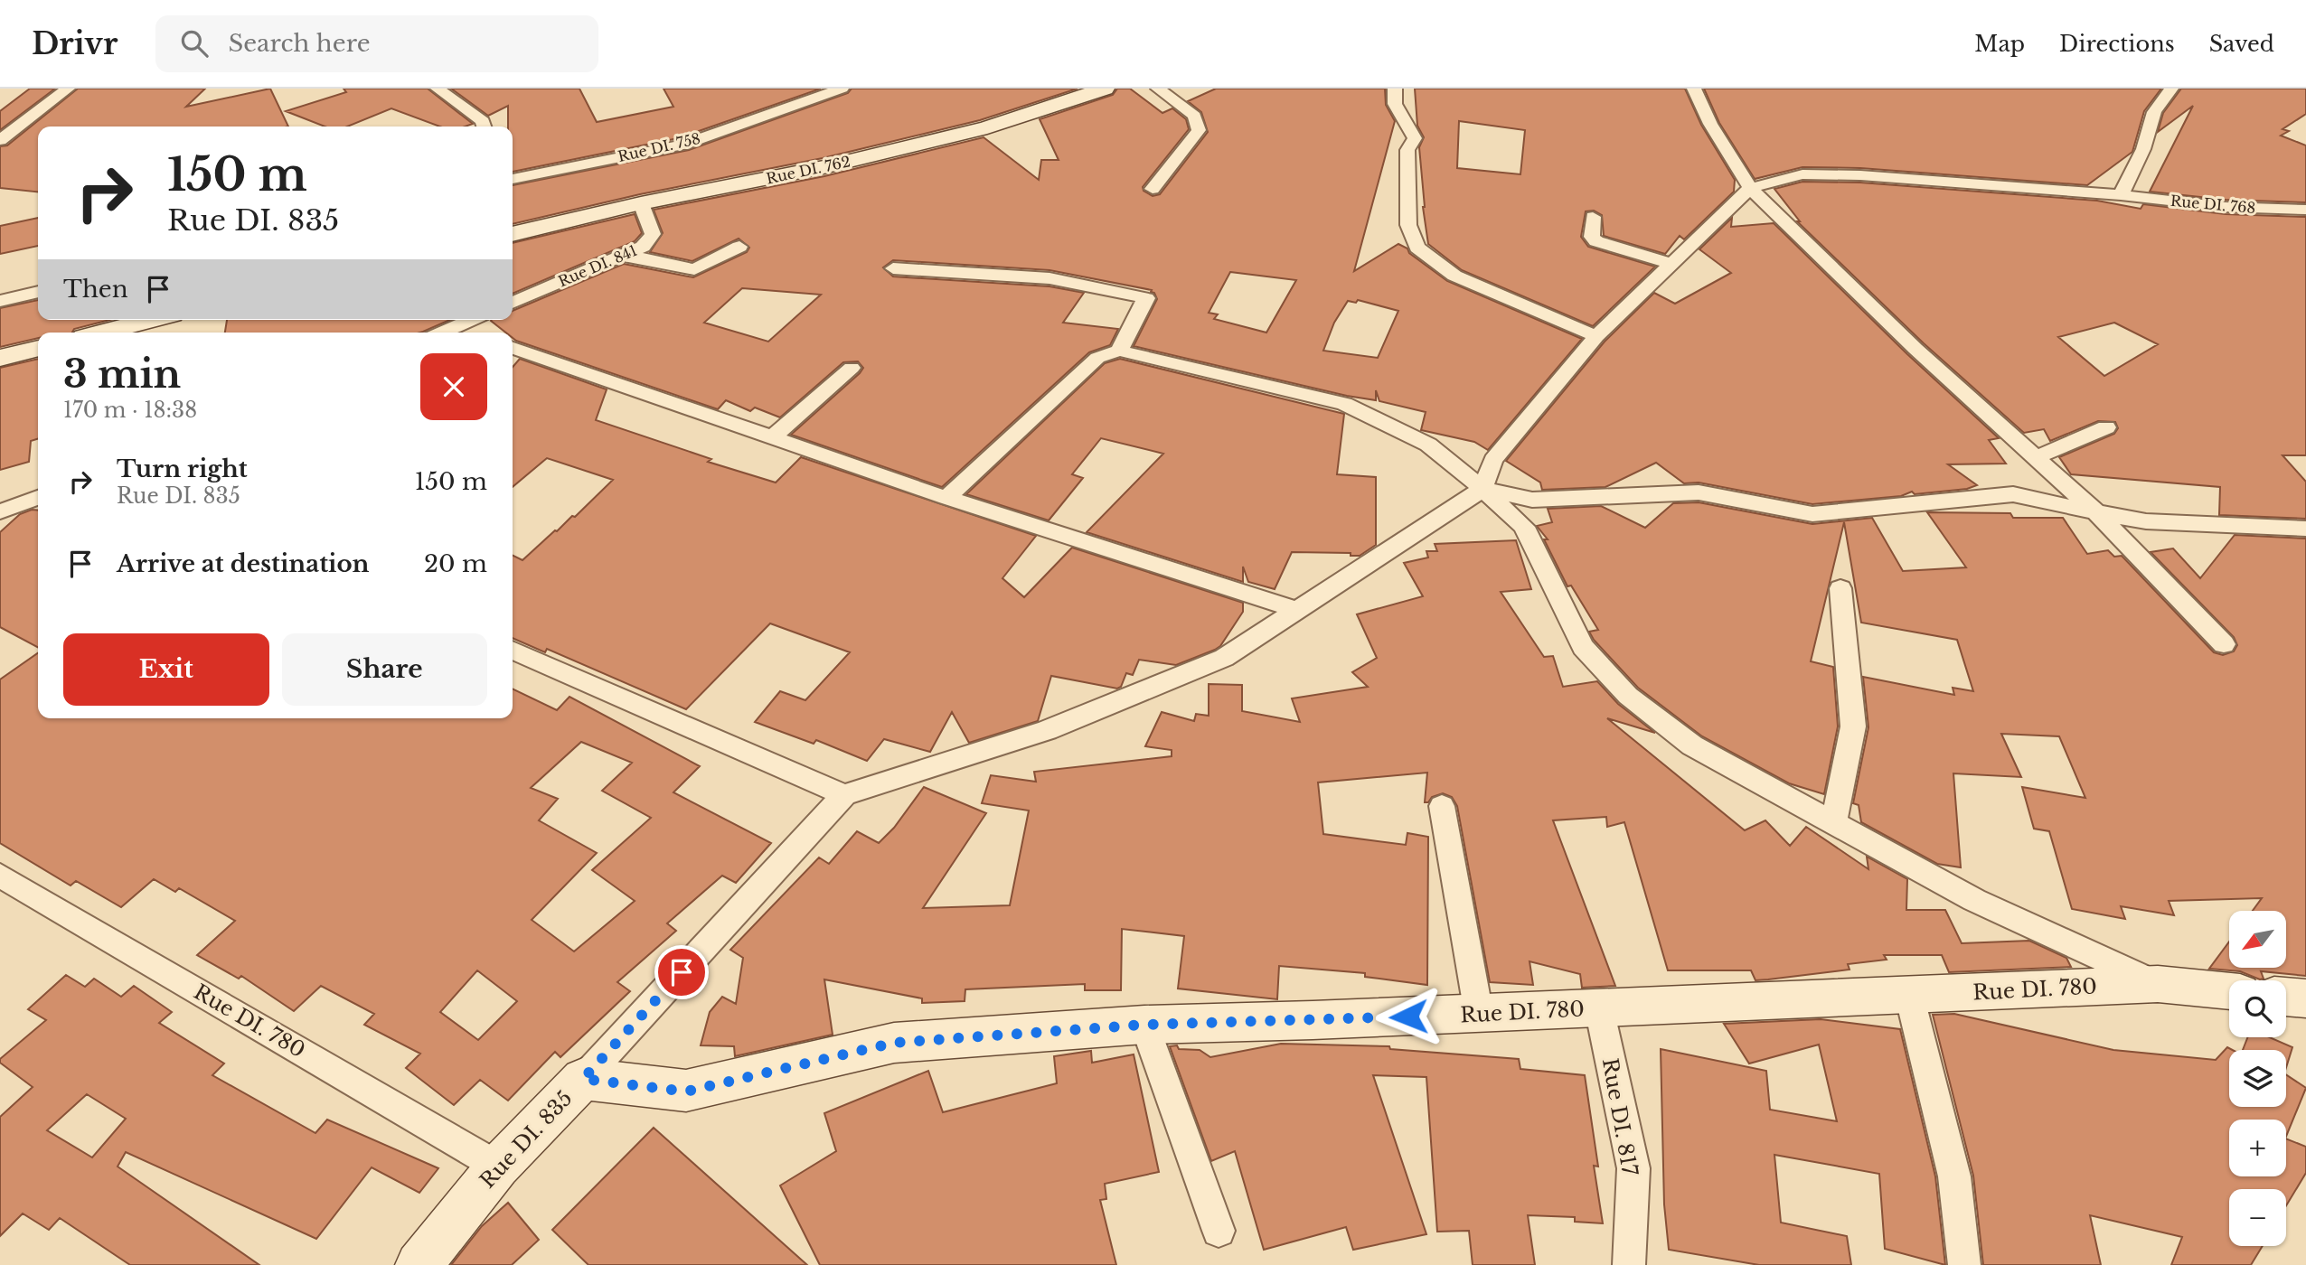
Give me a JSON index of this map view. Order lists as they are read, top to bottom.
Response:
{
  "streets": {
    "street": [
      "Rue DI. 758",
      "Rue DI. 762",
      "Rue DI. 768",
      "Rue DI. 841",
      "Rue DI. 780",
      "Rue DI. 817",
      "Rue DI. 835"
    ]
  },
  "crossings": [
    ["Rue DI. 762", "Rue DI. 841"],
    ["Rue DI. 780", "Rue DI. 817"],
    ["Rue DI. 780", "Rue DI. 835"]
  ],
  "north": "bottom left",
  "page": {
    "header": "Drivr",
    "search": "Search here",
    "nav": ["Map", "Directions", "Saved"],
    "turn": ["150 m", "Rue DI. 835"],
    "then": "Then",
    "heading": ["3 min", "170 m · 18:38"],
    "list": [
      {
        "name": "Turn right",
        "note": "Rue DI. 835",
        "value": "150 m"
      },
      {
        "name": "Arrive at destination",
        "value": "20 m"
      }
    ],
    "buttons": ["Exit", "Share"],
    "map_buttons": ["+", "−"]
  }
}
